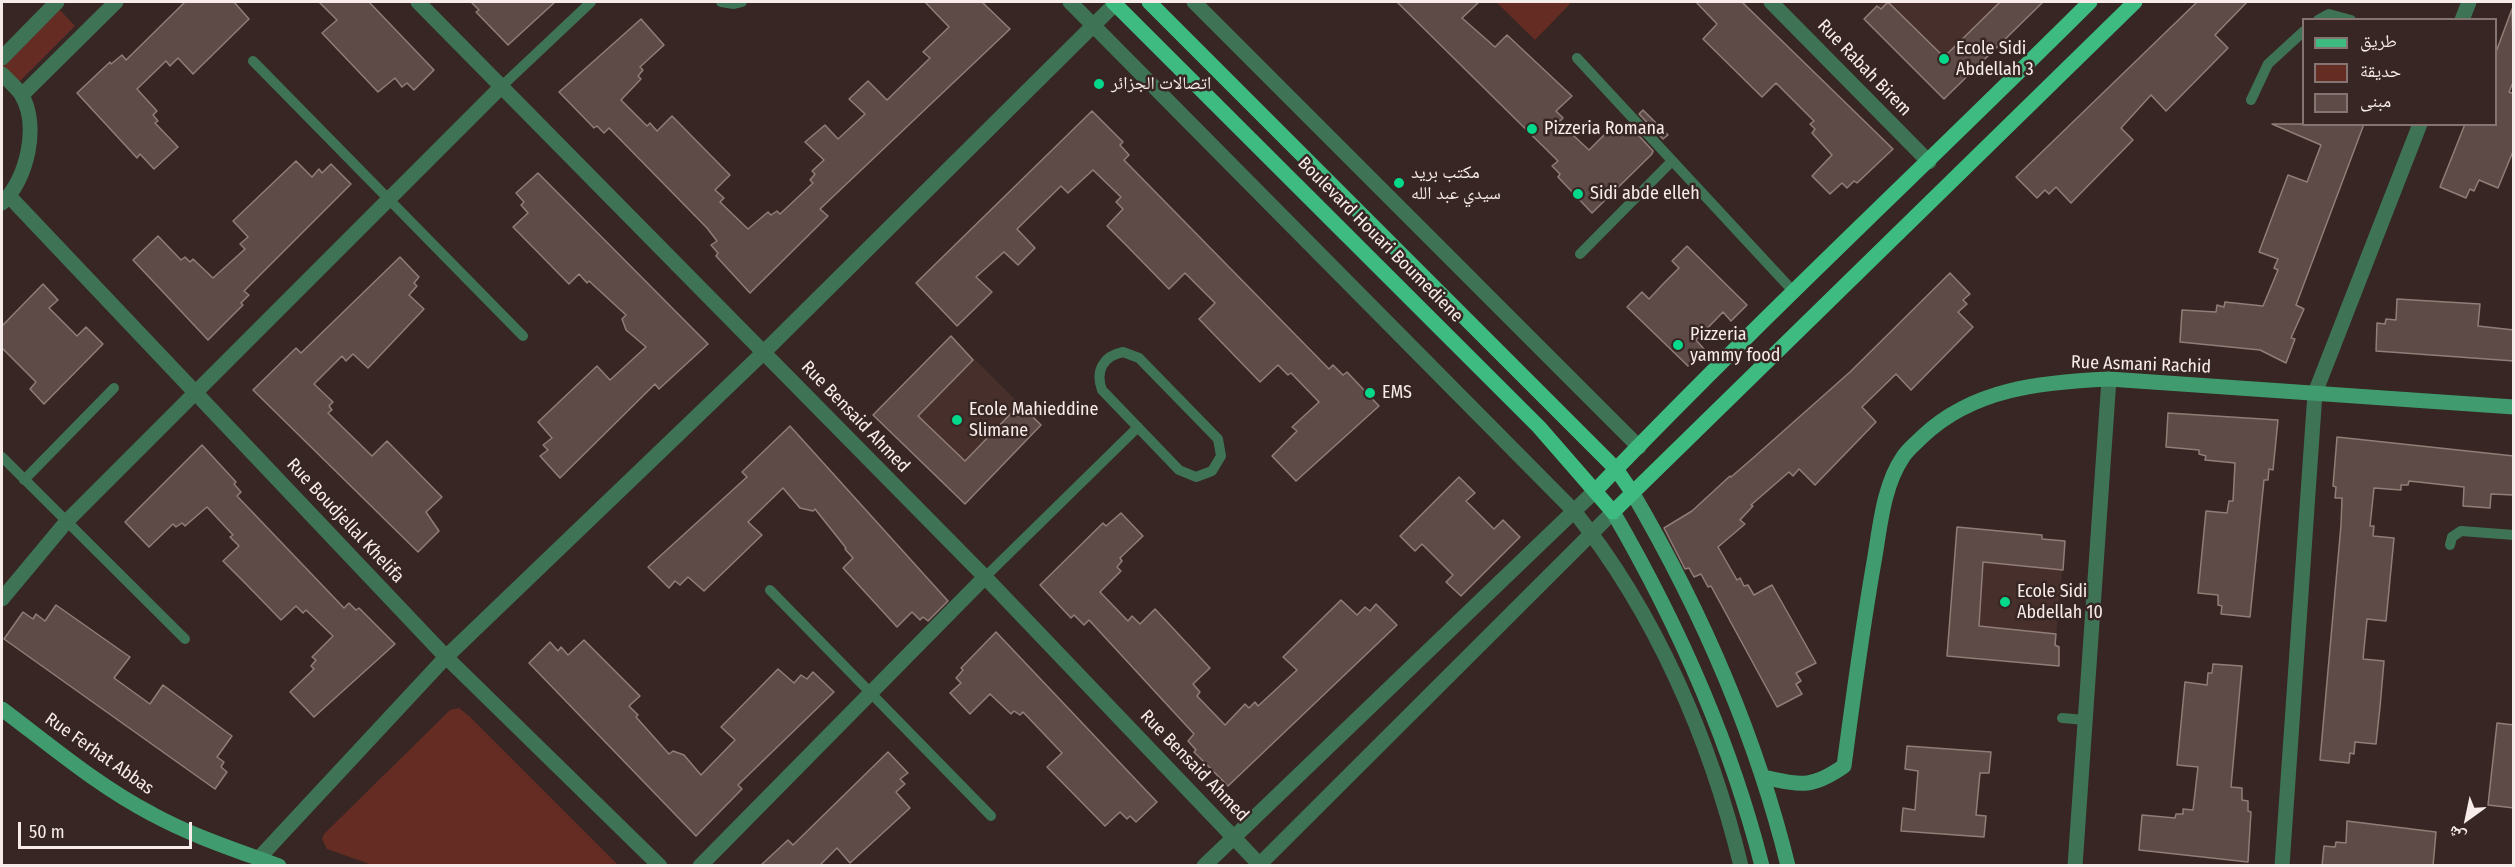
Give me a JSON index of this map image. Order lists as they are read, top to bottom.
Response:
{
  "streets": {
    "main road": ["Boulevard Houari Boumediene"],
    "street": [
      "Rue Rabah Birem",
      "Rue Asmani Rachid",
      "Rue Bensaid Ahmed",
      "Rue Boudjellal Khelifa",
      "Rue Ferhat Abbas"
    ]
  },
  "places": [
    "Ecole Sidi Abdellah 3",
    "اتصالات الجزائر",
    "Pizzeria Romana",
    "مكتب بريد سيدي عبد الله",
    "Sidi abde elleh",
    "Pizzeria yammy food",
    "EMS",
    "Ecole Mahieddine Slimane",
    "Ecole Sidi Abdellah 10"
  ],
  "legend": ["طريق", "حديقة", "مبنى"],
  "scale_bar": "50 m",
  "north": "bottom left"
}
